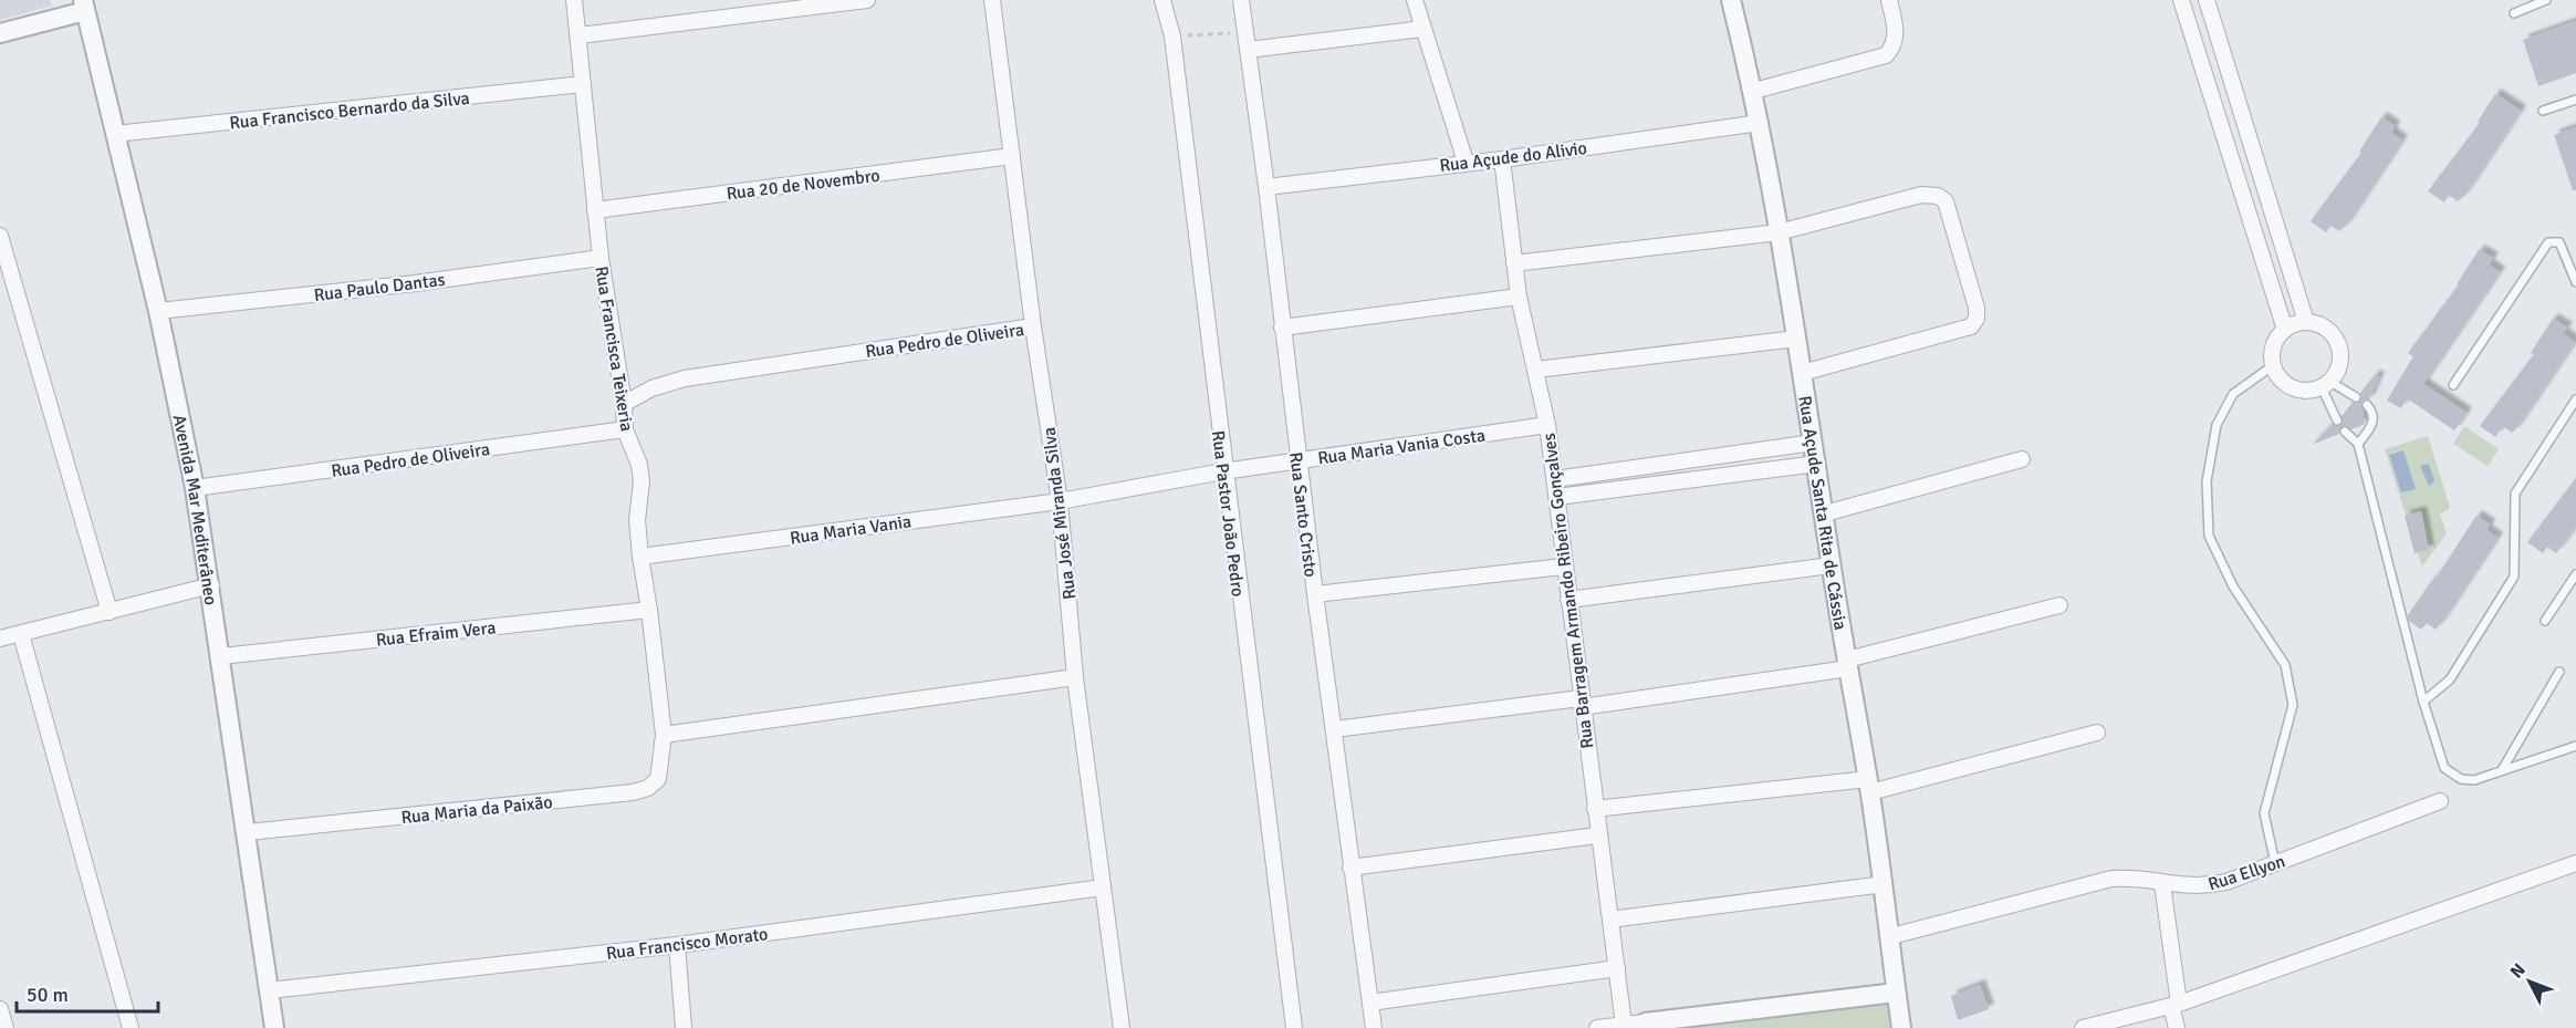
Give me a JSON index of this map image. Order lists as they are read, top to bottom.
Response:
{
  "streets": {
    "street": [
      "Rua Francisco Bernardo da Silva",
      "Rua Açude do Alivio",
      "Rua 20 de Novembro",
      "Rua Paulo Dantas",
      "Rua Pedro de Oliveira",
      "Rua Francisca Teixeria",
      "Rua Maria Vania Costa",
      "Avenida Mar Mediterâneo",
      "Rua Açude Santa Rita de Cássia",
      "Rua José Miranda Silva",
      "Rua Pastor João Pedro",
      "Rua Santo Cristo",
      "Rua Maria Vania",
      "Rua Barragem Armando Ribeiro Gonçalves",
      "Rua Efraim Vera",
      "Rua Maria da Paixão",
      "Rua Ellyon",
      "Rua Francisco Morato"
    ]
  },
  "crossings": [
    ["Rua Francisco Bernardo da Silva", "Rua Francisca Teixeria"],
    ["Rua Francisco Bernardo da Silva", "Avenida Mar Mediterâneo"],
    ["Rua Açude do Alivio", "Rua Açude Santa Rita de Cássia"],
    ["Rua Açude do Alivio", "Rua Santo Cristo"],
    ["Rua Açude do Alivio", "Rua Barragem Armando Ribeiro Gonçalves"],
    ["Rua 20 de Novembro", "Rua Francisca Teixeria"],
    ["Rua 20 de Novembro", "Rua José Miranda Silva"],
    ["Rua Paulo Dantas", "Rua Francisca Teixeria"],
    ["Rua Paulo Dantas", "Avenida Mar Mediterâneo"],
    ["Rua Pedro de Oliveira", "Rua Francisca Teixeria"],
    ["Rua Pedro de Oliveira", "Avenida Mar Mediterâneo"],
    ["Rua Pedro de Oliveira", "Rua José Miranda Silva"],
    ["Rua Francisca Teixeria", "Rua Maria Vania"],
    ["Rua Francisca Teixeria", "Rua Efraim Vera"],
    ["Rua Francisca Teixeria", "Rua Maria da Paixão"],
    ["Rua Maria Vania Costa", "Rua José Miranda Silva"],
    ["Rua Maria Vania Costa", "Rua Pastor João Pedro"],
    ["Rua Maria Vania Costa", "Rua Santo Cristo"],
    ["Rua Maria Vania Costa", "Rua Maria Vania"],
    ["Rua Maria Vania Costa", "Rua Barragem Armando Ribeiro Gonçalves"],
    ["Avenida Mar Mediterâneo", "Rua Efraim Vera"],
    ["Avenida Mar Mediterâneo", "Rua Maria da Paixão"],
    ["Avenida Mar Mediterâneo", "Rua Francisco Morato"],
    ["Rua Açude Santa Rita de Cássia", "Rua Ellyon"],
    ["Rua José Miranda Silva", "Rua Maria Vania"],
    ["Rua José Miranda Silva", "Rua Francisco Morato"]
  ],
  "scale_bar": "50 m",
  "north": "top left"
}
